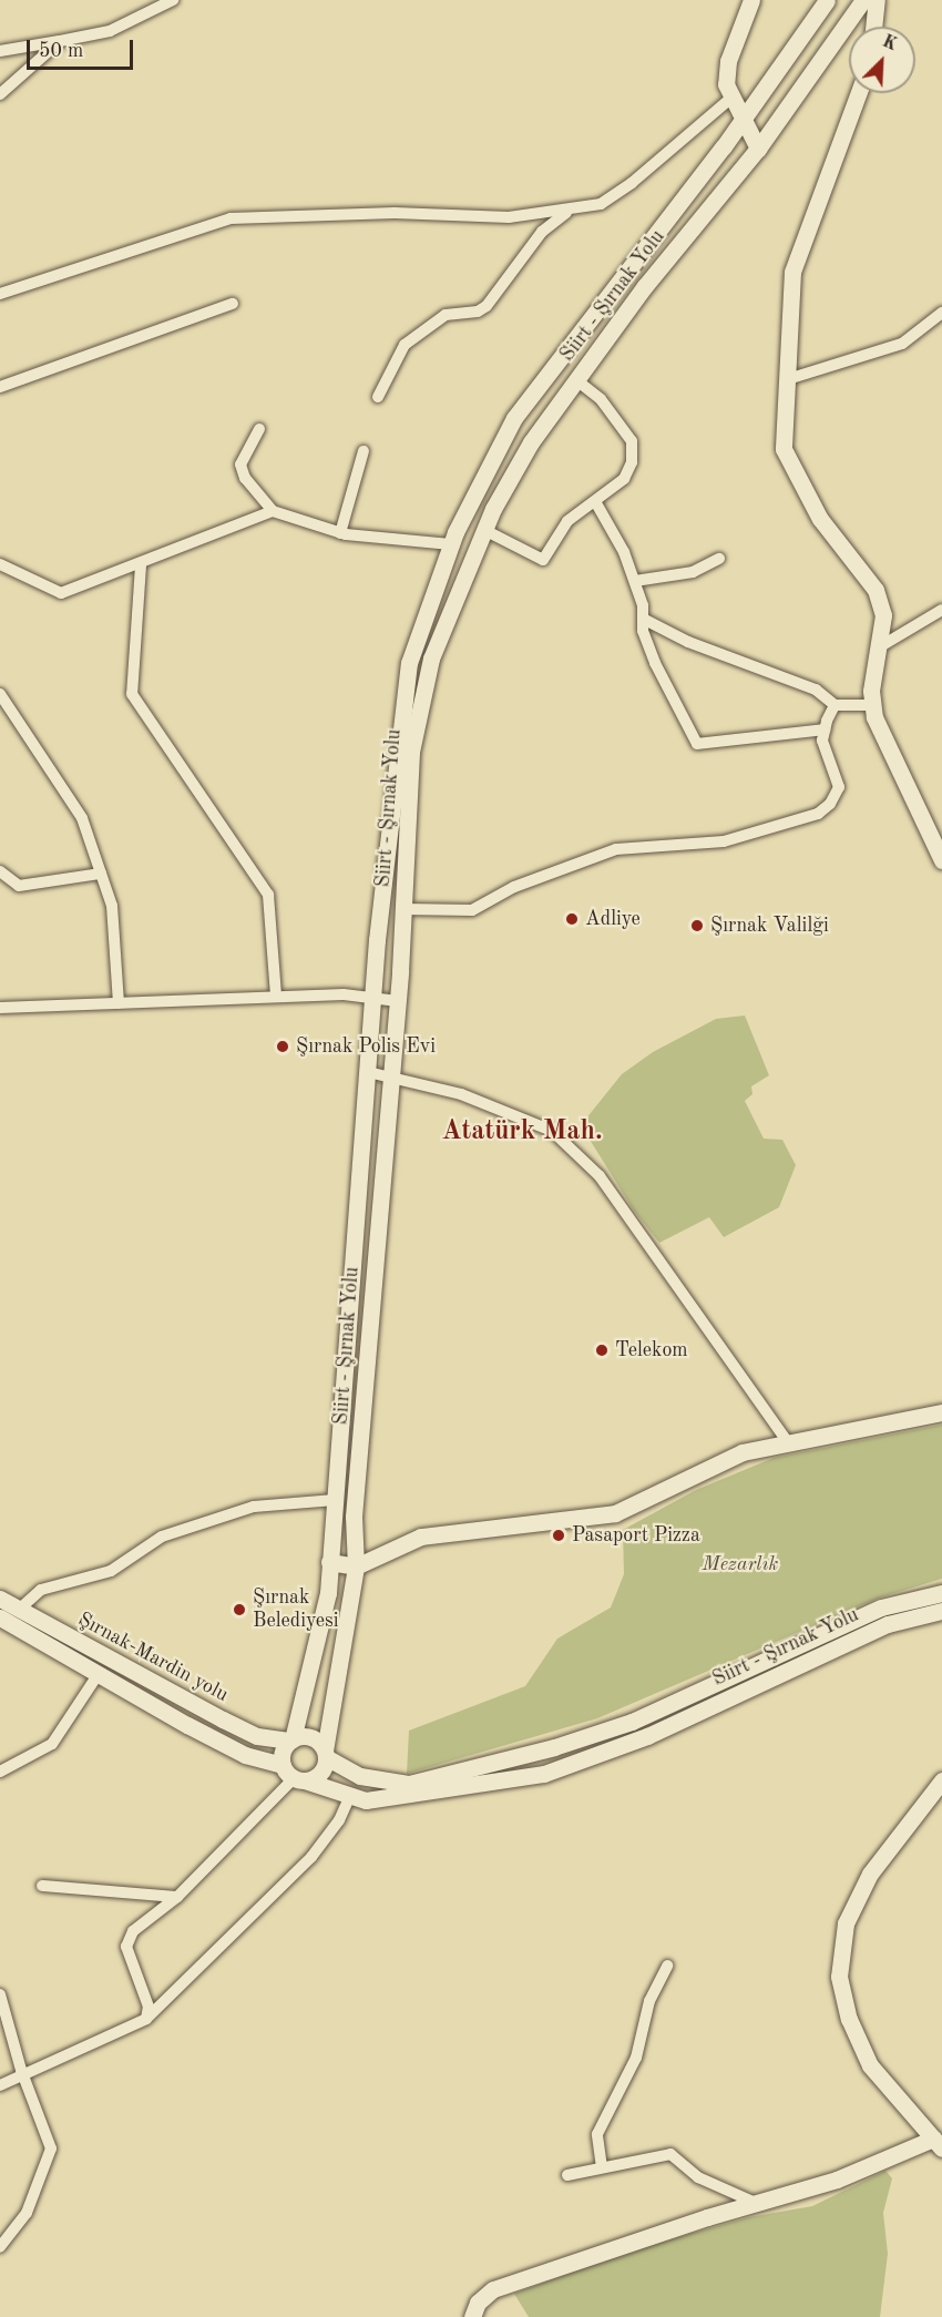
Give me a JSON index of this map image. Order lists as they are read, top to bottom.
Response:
{
  "streets": {
    "street": ["Siirt - Şırnak Yolu", "Şırnak-Mardin yolu"]
  },
  "crossings": [
    ["Siirt - Şırnak Yolu", "Şırnak-Mardin yolu"]
  ],
  "districts": ["Atatürk Mah."],
  "parks": ["Mezarlık"],
  "places": [
    "Adliye",
    "Şırnak Valilği",
    "Şırnak Polis Evi",
    "Telekom",
    "Pasaport Pizza",
    "Şırnak Belediyesi"
  ],
  "scale_bar": "50 m",
  "north": "top right"
}
